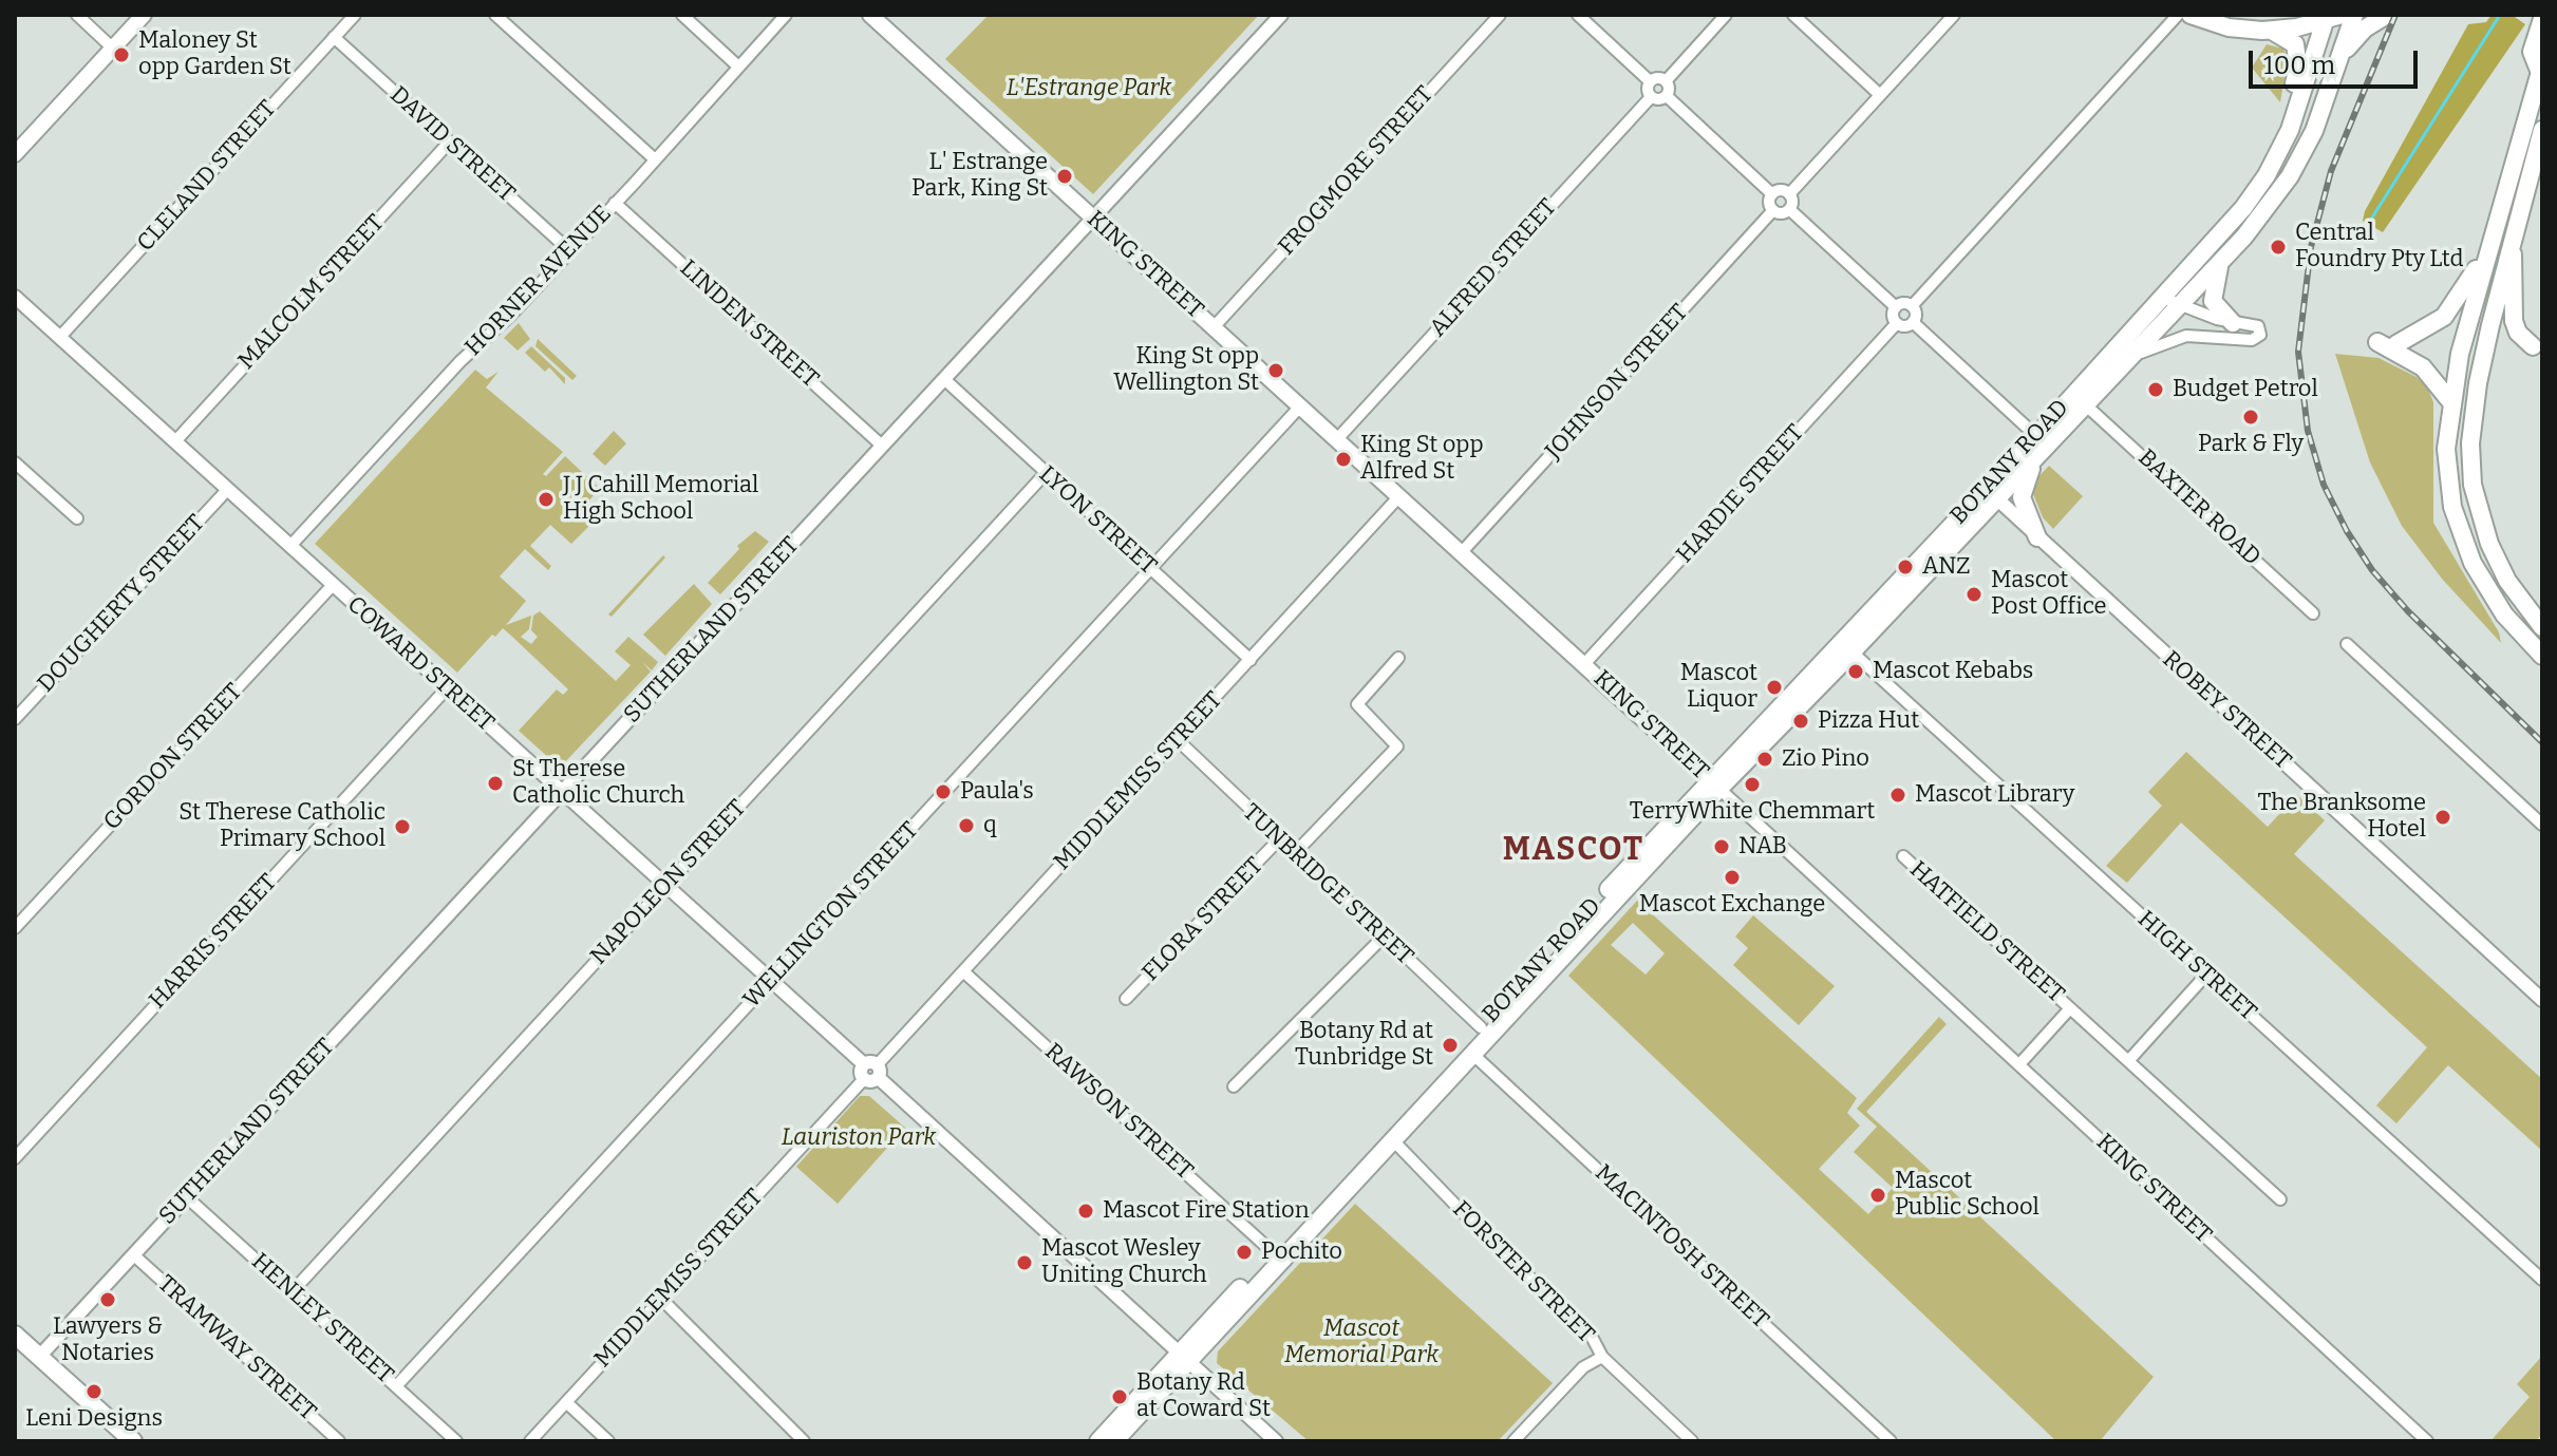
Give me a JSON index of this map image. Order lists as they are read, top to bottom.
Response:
{
  "streets": {
    "main road": ["KING STREET", "BOTANY ROAD"],
    "street": [
      "DAVID STREET",
      "FROGMORE STREET",
      "CLELAND STREET",
      "ALFRED STREET",
      "HORNER AVENUE",
      "MALCOLM STREET",
      "LINDEN STREET",
      "JOHNSON STREET",
      "HARDIE STREET",
      "BAXTER ROAD",
      "LYON STREET",
      "DOUGHERTY STREET",
      "SUTHERLAND STREET",
      "COWARD STREET",
      "ROBEY STREET",
      "GORDON STREET",
      "MIDDLEMISS STREET",
      "NAPOLEON STREET",
      "TUNBRIDGE STREET",
      "WELLINGTON STREET",
      "FLORA STREET",
      "HATFIELD STREET",
      "HARRIS STREET",
      "HIGH STREET",
      "RAWSON STREET",
      "MACINTOSH STREET",
      "FORSTER STREET",
      "HENLEY STREET",
      "TRAMWAY STREET"
    ]
  },
  "crossings": [
    ["DAVID STREET", "CLELAND STREET"],
    ["DAVID STREET", "HORNER AVENUE"],
    ["DAVID STREET", "MALCOLM STREET"],
    ["FROGMORE STREET", "KING STREET"],
    ["CLELAND STREET", "COWARD STREET"],
    ["KING STREET", "ALFRED STREET"],
    ["KING STREET", "JOHNSON STREET"],
    ["KING STREET", "BOTANY ROAD"],
    ["KING STREET", "HARDIE STREET"],
    ["KING STREET", "SUTHERLAND STREET"],
    ["KING STREET", "MIDDLEMISS STREET"],
    ["KING STREET", "WELLINGTON STREET"],
    ["KING STREET", "HATFIELD STREET"],
    ["HORNER AVENUE", "LINDEN STREET"],
    ["HORNER AVENUE", "COWARD STREET"],
    ["MALCOLM STREET", "COWARD STREET"],
    ["LINDEN STREET", "SUTHERLAND STREET"],
    ["BOTANY ROAD", "BAXTER ROAD"],
    ["BOTANY ROAD", "COWARD STREET"],
    ["BOTANY ROAD", "ROBEY STREET"],
    ["BOTANY ROAD", "TUNBRIDGE STREET"],
    ["BOTANY ROAD", "HIGH STREET"],
    ["BOTANY ROAD", "RAWSON STREET"],
    ["BOTANY ROAD", "MACINTOSH STREET"],
    ["BOTANY ROAD", "FORSTER STREET"],
    ["LYON STREET", "SUTHERLAND STREET"],
    ["LYON STREET", "MIDDLEMISS STREET"],
    ["LYON STREET", "NAPOLEON STREET"],
    ["LYON STREET", "WELLINGTON STREET"],
    ["DOUGHERTY STREET", "COWARD STREET"],
    ["SUTHERLAND STREET", "COWARD STREET"],
    ["SUTHERLAND STREET", "HENLEY STREET"],
    ["SUTHERLAND STREET", "TRAMWAY STREET"],
    ["COWARD STREET", "GORDON STREET"],
    ["COWARD STREET", "MIDDLEMISS STREET"],
    ["COWARD STREET", "NAPOLEON STREET"],
    ["COWARD STREET", "WELLINGTON STREET"],
    ["COWARD STREET", "HARRIS STREET"],
    ["MIDDLEMISS STREET", "TUNBRIDGE STREET"],
    ["MIDDLEMISS STREET", "RAWSON STREET"],
    ["NAPOLEON STREET", "HENLEY STREET"],
    ["TUNBRIDGE STREET", "FLORA STREET"],
    ["WELLINGTON STREET", "HENLEY STREET"]
  ],
  "districts": ["MASCOT"],
  "parks": ["L'Estrange Park", "Lauriston Park", "Mascot Memorial Park"],
  "places": [
    "Maloney St opp Garden St",
    "L' Estrange Park, King St",
    "Central Foundry Pty Ltd",
    "King St opp Wellington St",
    "Budget Petrol",
    "Park & Fly",
    "King St opp Alfred St",
    "J J Cahill Memorial High School",
    "ANZ",
    "Mascot Post Office",
    "Mascot Kebabs",
    "Mascot Liquor",
    "Pizza Hut",
    "Zio Pino",
    "St Therese Catholic Church",
    "TerryWhite Chemmart",
    "Paula's",
    "Mascot Library",
    "The Branksome Hotel",
    "q",
    "St Therese Catholic Primary School",
    "NAB",
    "Mascot Exchange",
    "Botany Rd at Tunbridge St",
    "Mascot Public School",
    "Mascot Fire Station",
    "Pochito",
    "Mascot Wesley Uniting Church",
    "Lawyers & Notaries",
    "Leni Designs",
    "Botany Rd at Coward St"
  ],
  "scale_bar": "100 m"
}
